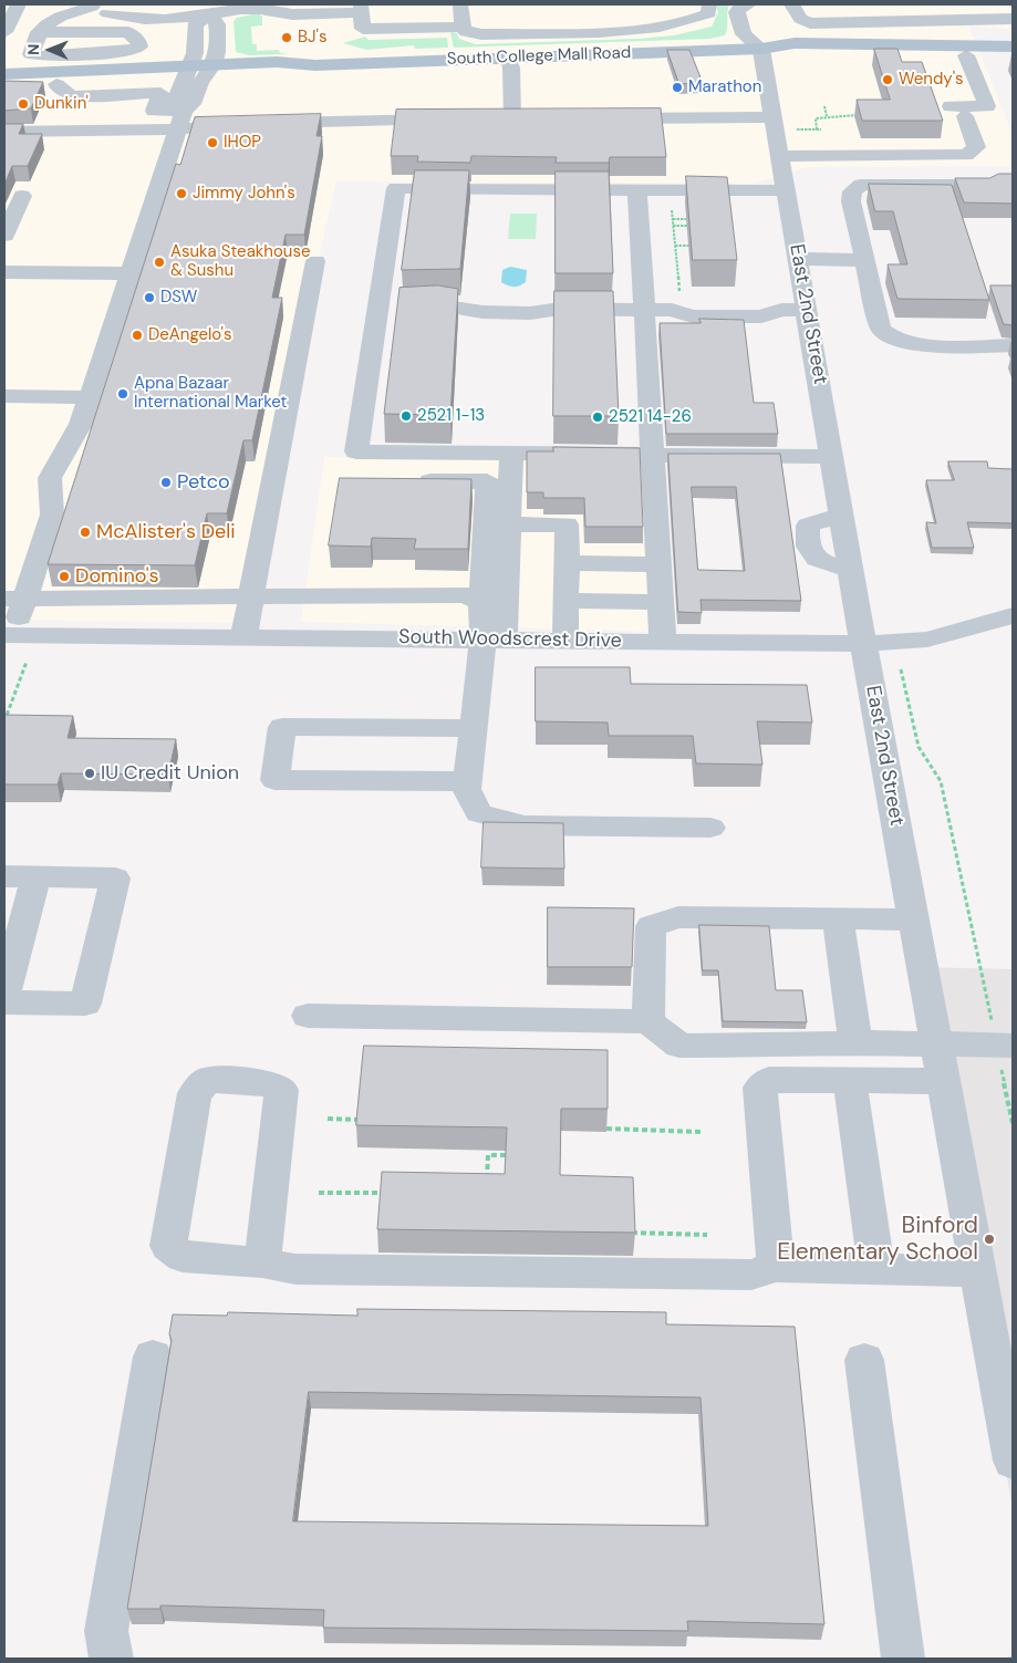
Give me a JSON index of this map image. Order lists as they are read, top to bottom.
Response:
{
  "streets": {
    "main road": ["South College Mall Road"],
    "street": ["East 2nd Street", "South Woodscrest Drive"]
  },
  "crossings": [
    ["South College Mall Road", "East 2nd Street"],
    ["East 2nd Street", "South Woodscrest Drive"]
  ],
  "places": [
    "BJ's",
    "Wendy's",
    "Marathon",
    "Dunkin'",
    "IHOP",
    "Jimmy John's",
    "Asuka Steakhouse & Sushu",
    "DSW",
    "DeAngelo's",
    "Apna Bazaar International Market",
    "2521 1-13",
    "2521 14-26",
    "Petco",
    "McAlister's Deli",
    "Domino's",
    "IU Credit Union",
    "Binford Elementary School"
  ],
  "north": "left"
}
